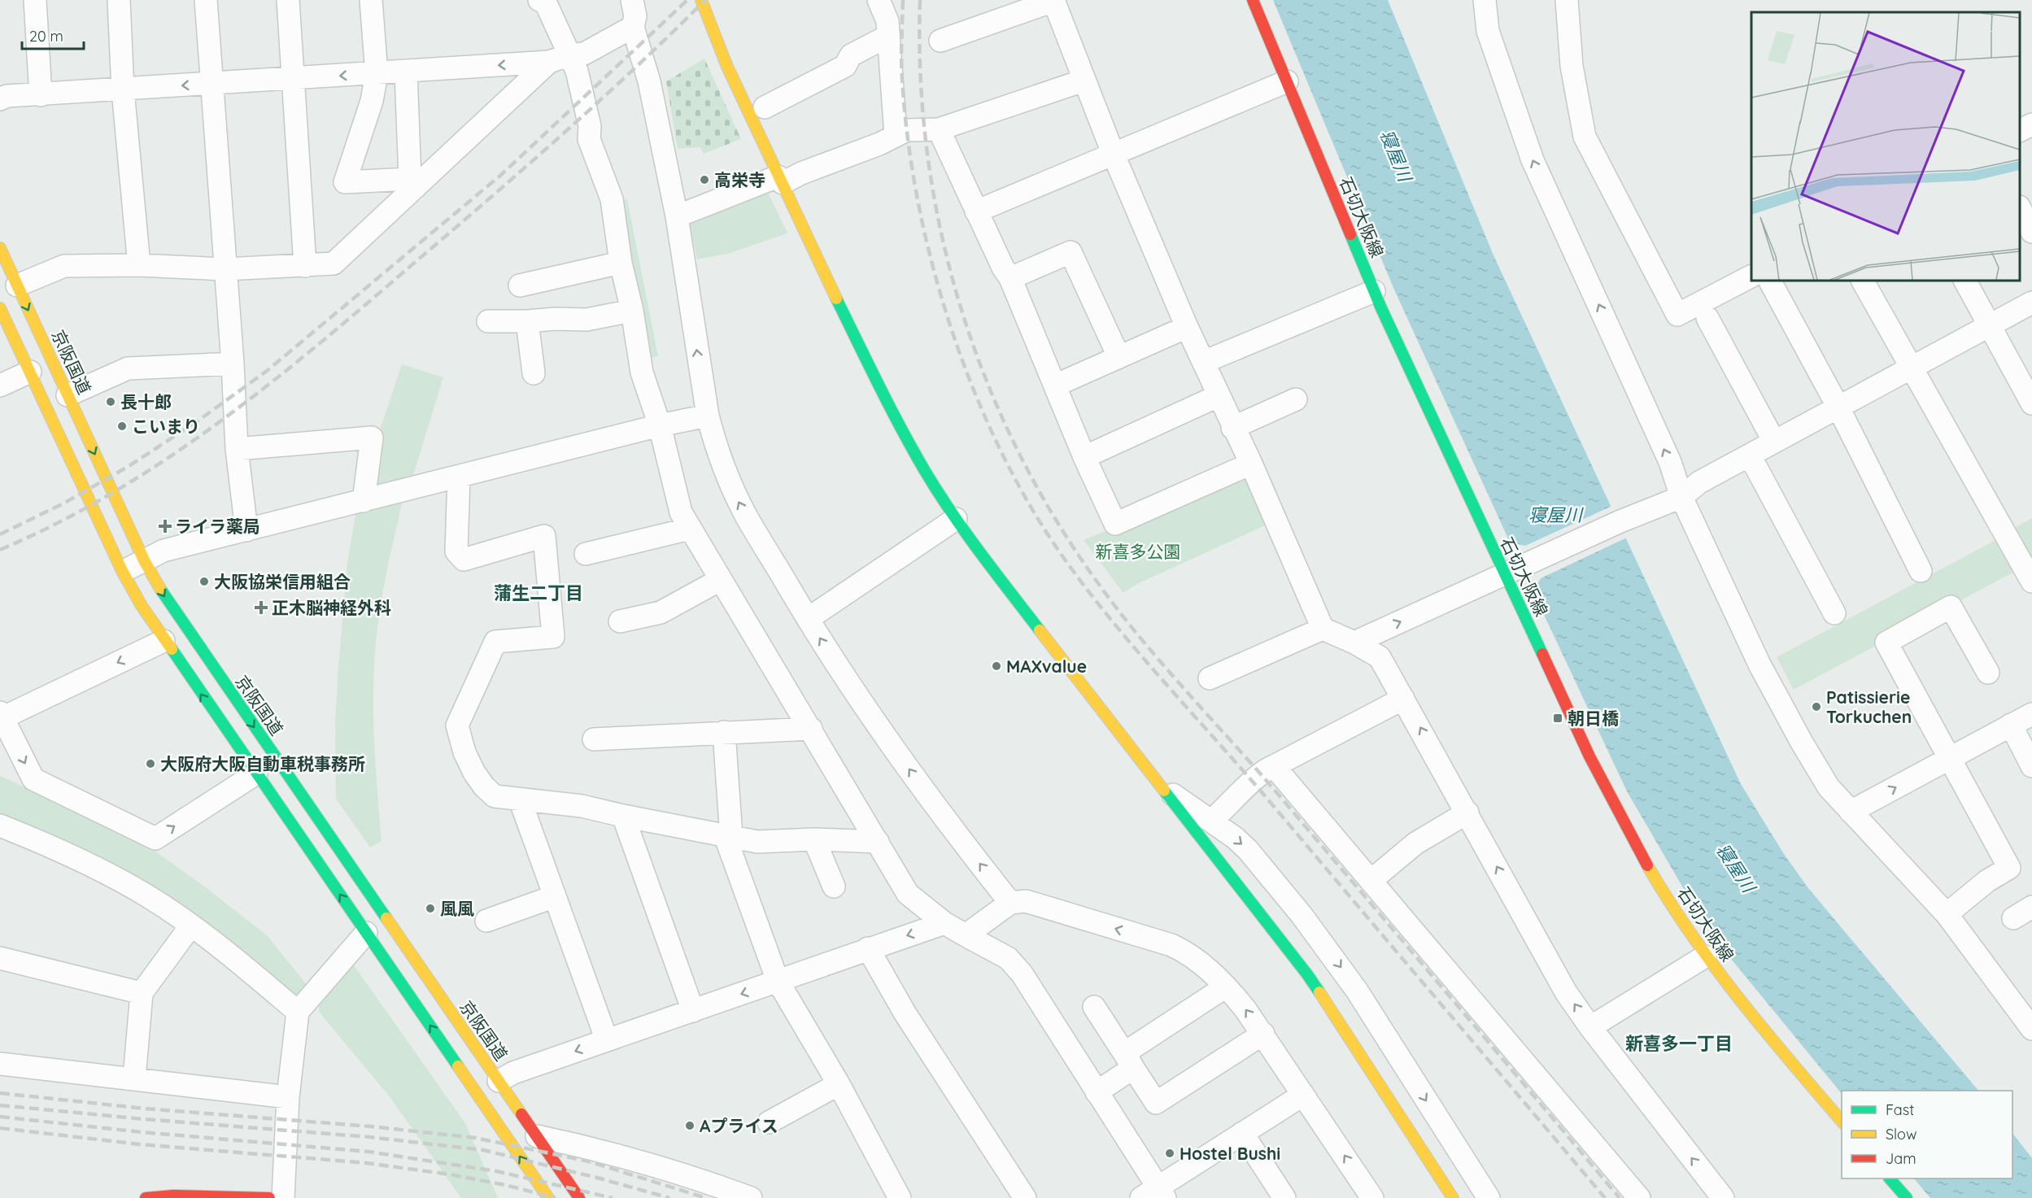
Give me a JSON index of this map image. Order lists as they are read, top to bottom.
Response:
{
  "streets": {
    "main road": ["石切大阪線", "京阪国道"]
  },
  "districts": ["蒲生二丁目", "新喜多一丁目"],
  "water": ["寝屋川"],
  "parks": ["新喜多公園"],
  "places": {
    "other": [
      "高栄寺",
      "長十郎",
      "こいまり",
      "大阪協栄信用組合",
      "MAXvalue",
      "Patissierie Torkuchen",
      "大阪府大阪自動車税事務所",
      "風風",
      "Aプライス",
      "Hostel Bushi"
    ],
    "health": ["ライラ薬局", "正木脳神経外科"],
    "transit": ["朝日橋"]
  },
  "legend": ["Fast", "Slow", "Jam"],
  "scale_bar": "20 m"
}
